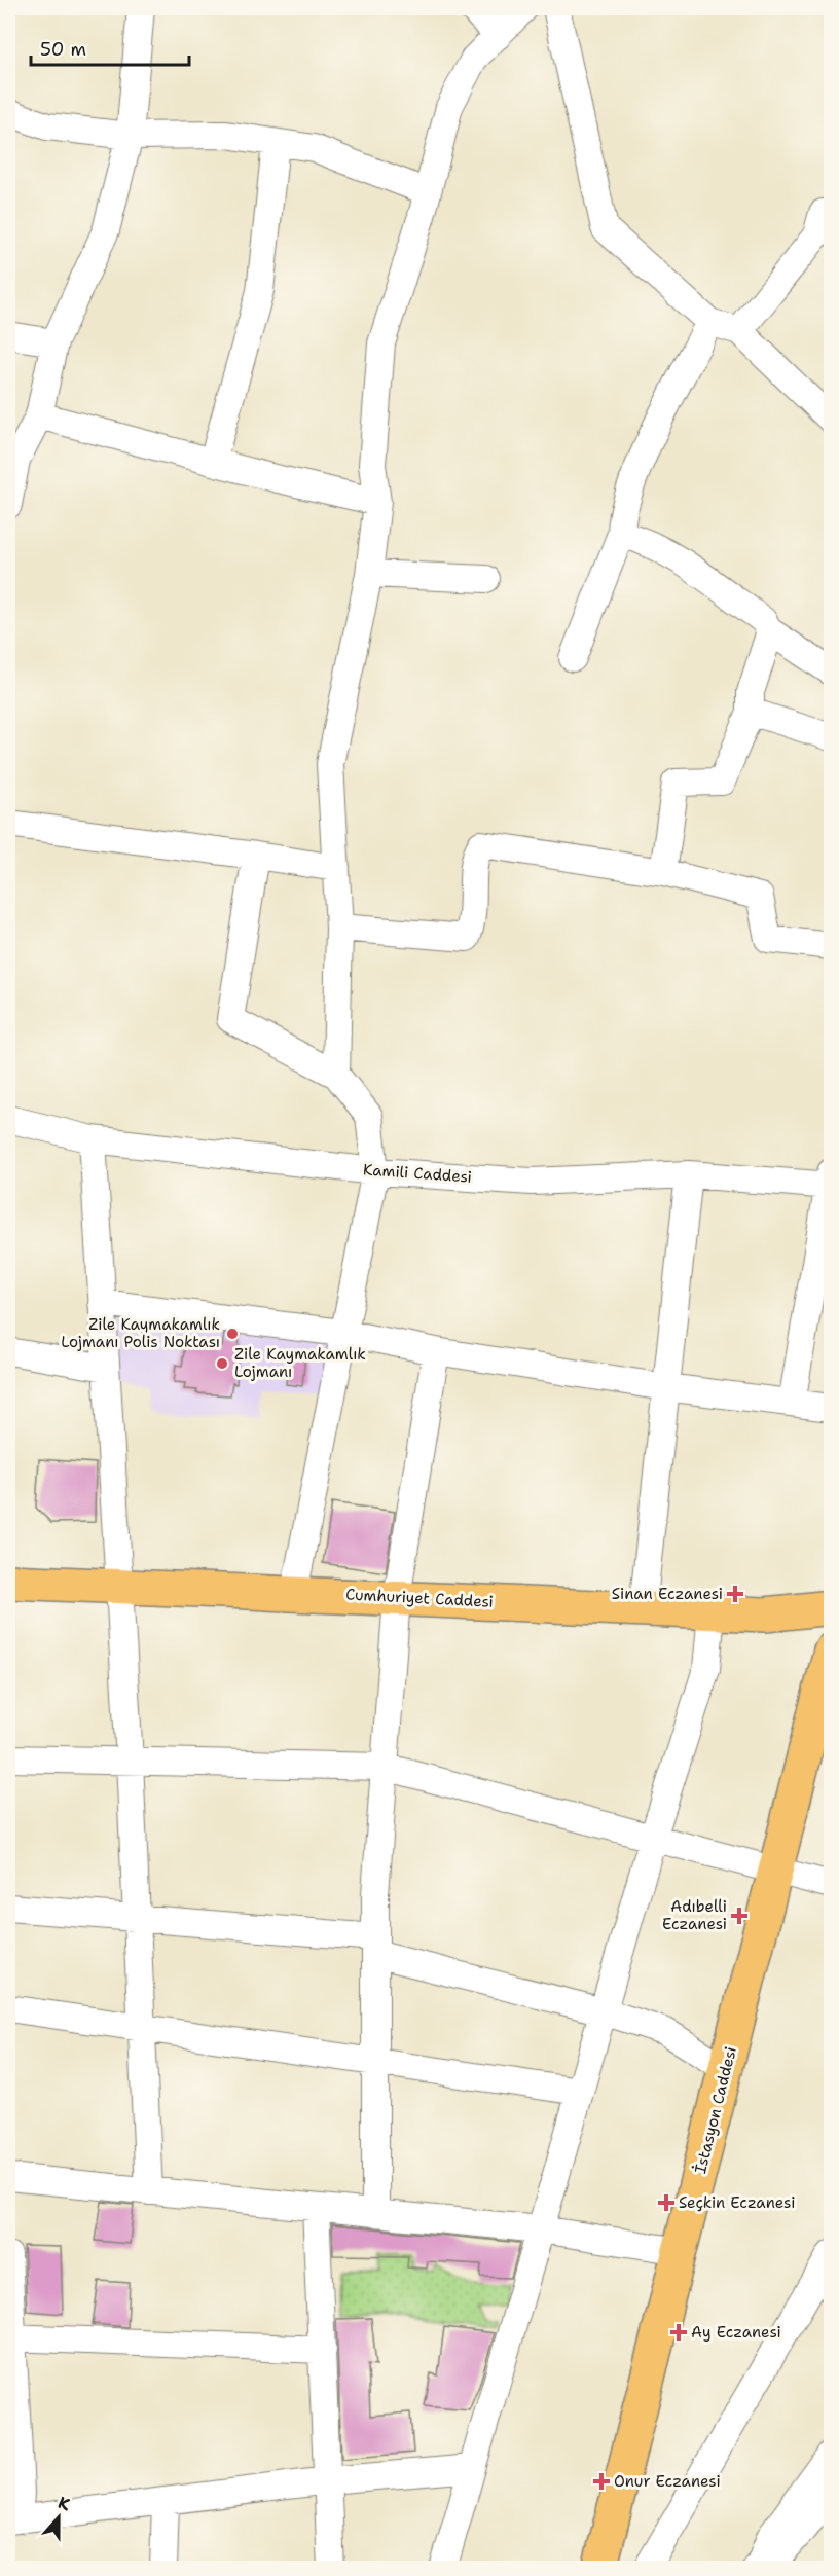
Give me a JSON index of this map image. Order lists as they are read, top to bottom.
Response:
{
  "streets": {
    "main road": ["Cumhuriyet Caddesi", "İstasyon Caddesi"],
    "street": ["Kamili Caddesi"]
  },
  "places": {
    "other": ["Zile Kaymakamlık Lojmanı Polis Noktası", "Zile Kaymakamlık Lojmanı"],
    "health": [
      "Sinan Eczanesi",
      "Adıbelli Eczanesi",
      "Seçkin Eczanesi",
      "Ay Eczanesi",
      "Onur Eczanesi"
    ]
  },
  "scale_bar": "50 m",
  "north": "top"
}
